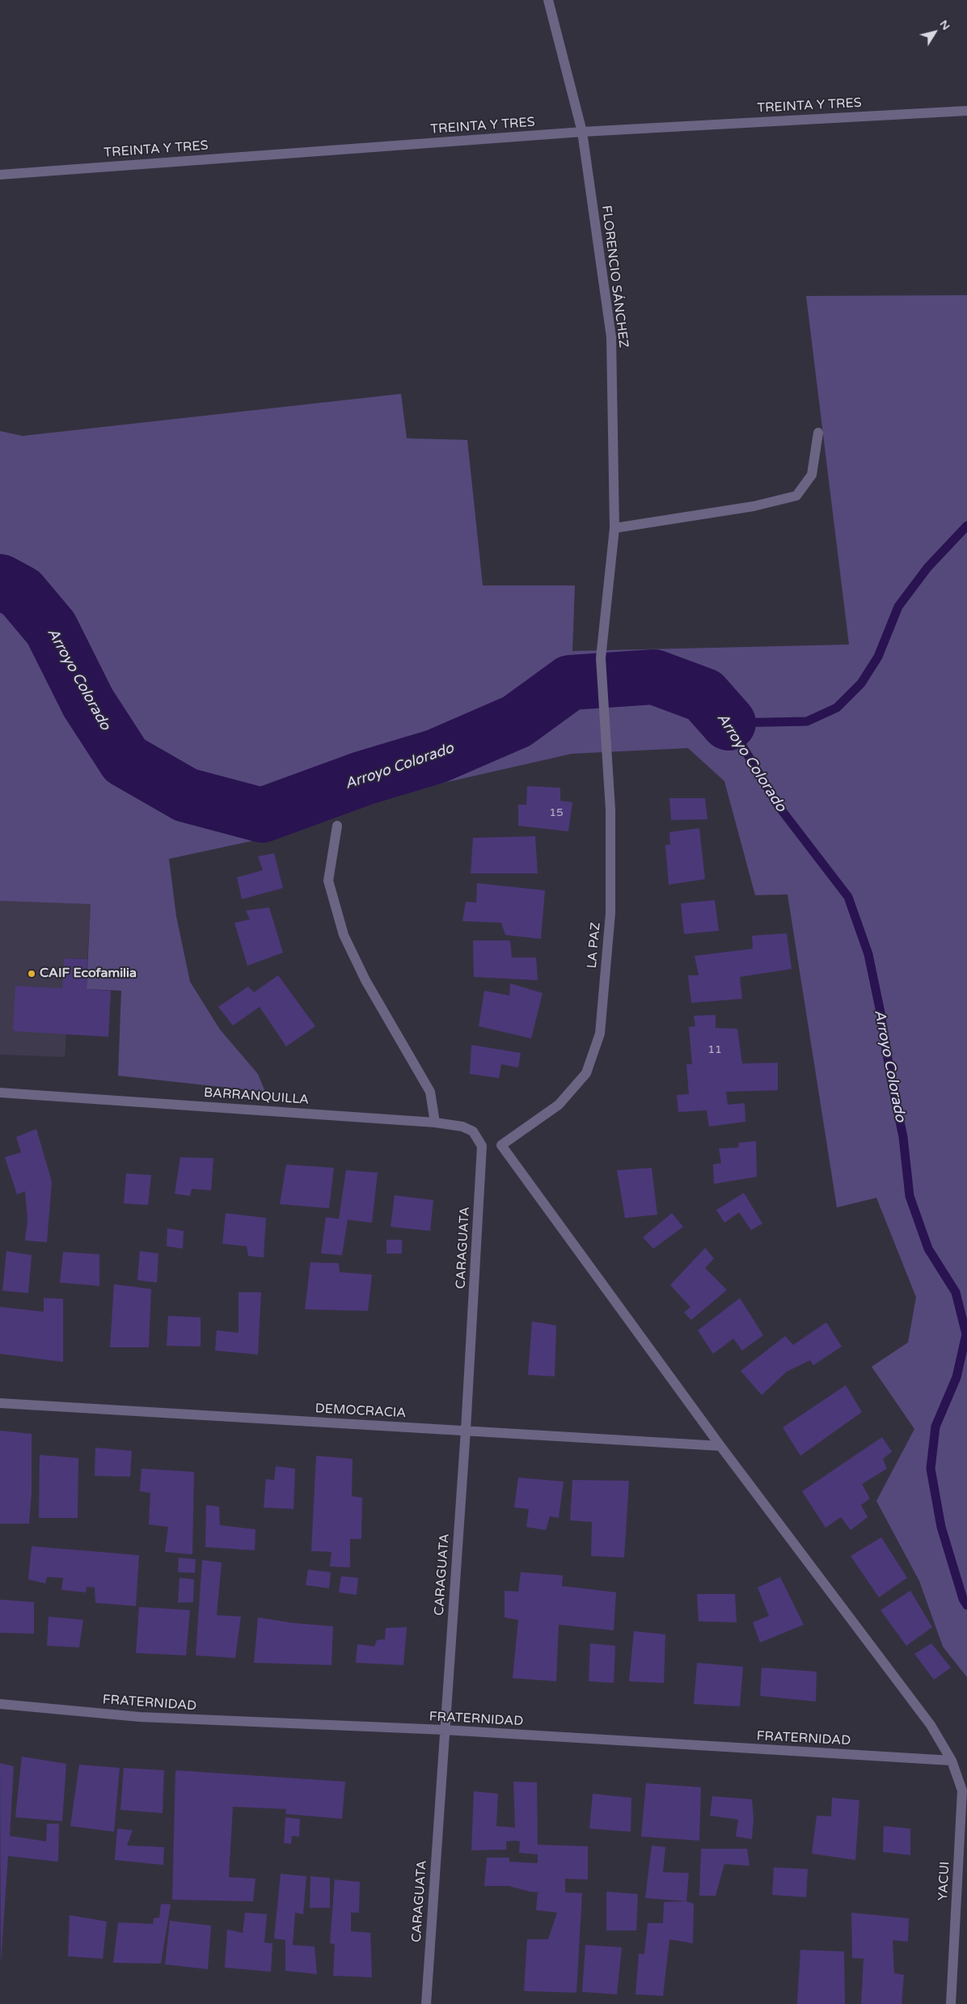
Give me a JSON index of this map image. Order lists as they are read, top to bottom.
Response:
{
  "streets": {
    "street": [
      "TREINTA Y TRES",
      "FLORENCIO SÁNCHEZ",
      "LA PAZ",
      "BARRANQUILLA",
      "CARAGUATA",
      "DEMOCRACIA",
      "FRATERNIDAD",
      "YACUI"
    ]
  },
  "crossings": [
    ["TREINTA Y TRES", "FLORENCIO SÁNCHEZ"],
    ["FLORENCIO SÁNCHEZ", "LA PAZ"],
    ["LA PAZ", "YACUI"],
    ["BARRANQUILLA", "CARAGUATA"],
    ["CARAGUATA", "DEMOCRACIA"],
    ["CARAGUATA", "FRATERNIDAD"],
    ["DEMOCRACIA", "YACUI"],
    ["FRATERNIDAD", "YACUI"]
  ],
  "water": ["Arroyo Colorado"],
  "places": ["CAIF Ecofamilia"],
  "house_numbers": ["15", "11"],
  "north": "top right"
}
